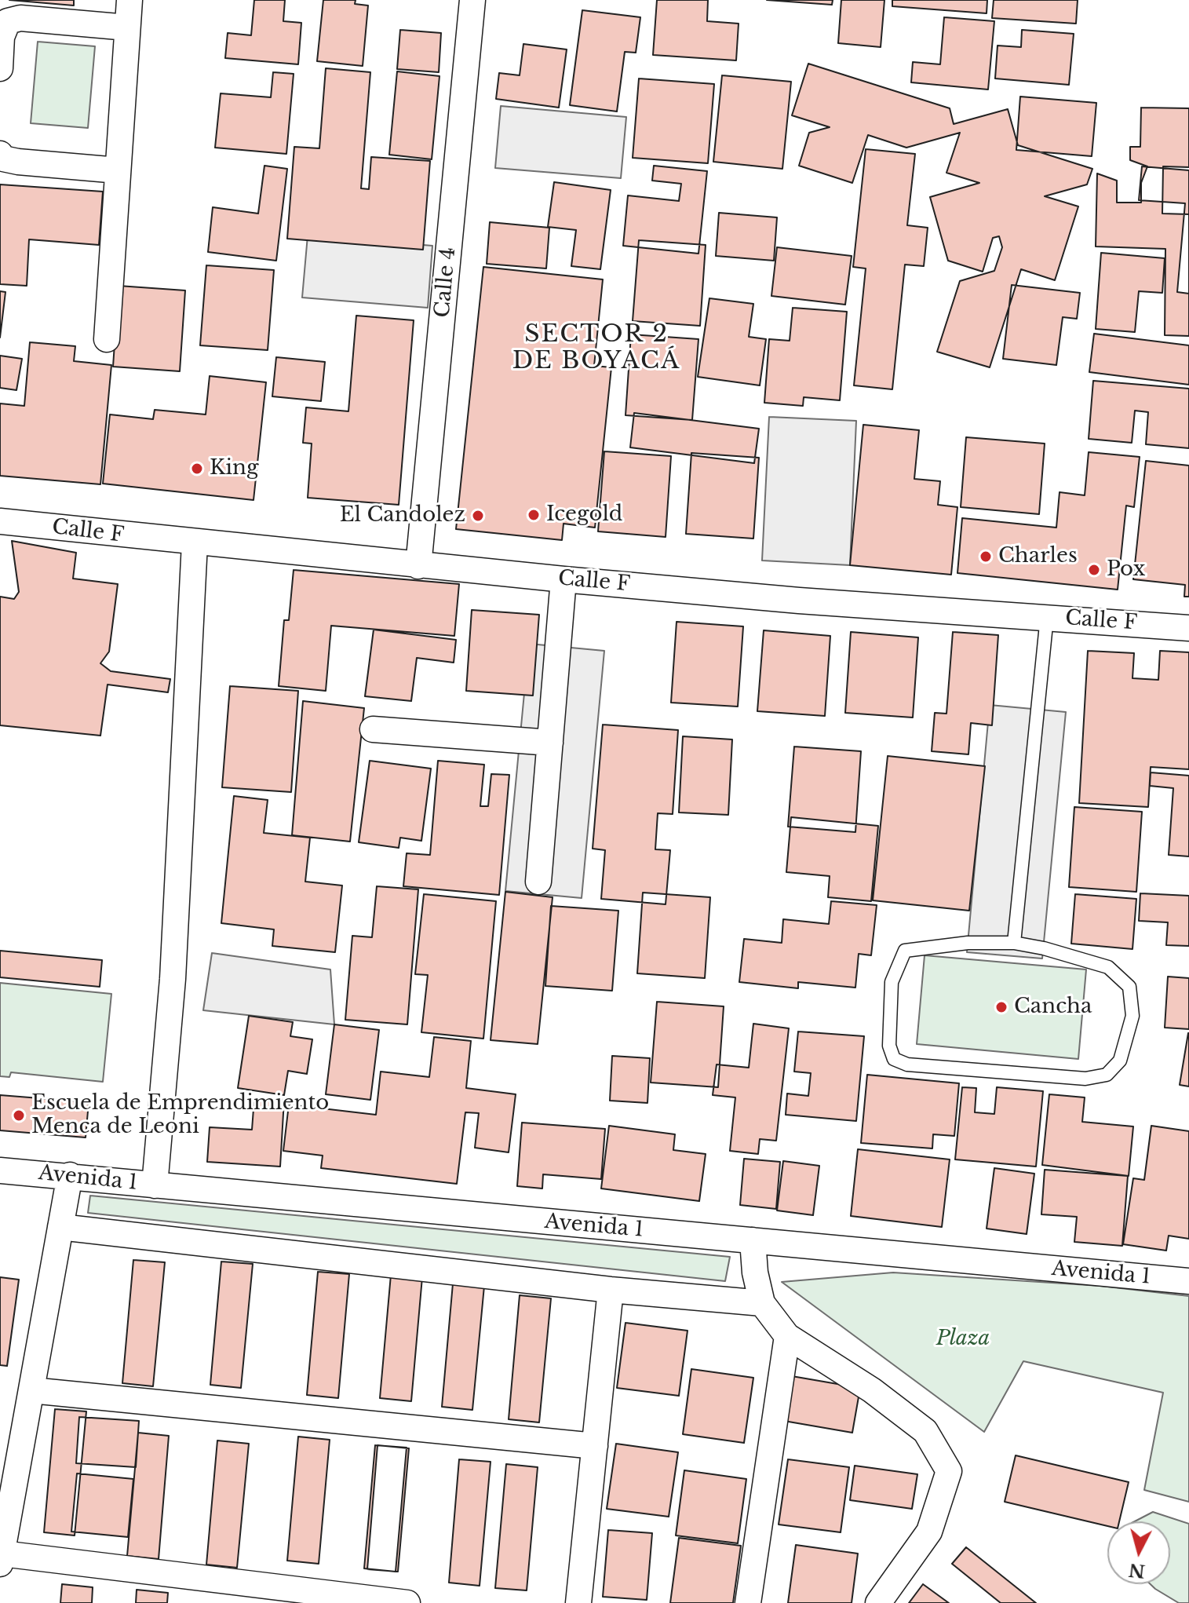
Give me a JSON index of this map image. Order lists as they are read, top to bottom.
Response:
{
  "streets": {
    "street": ["Calle 4", "Calle F", "Avenida 1"]
  },
  "crossings": [
    ["Calle 4", "Calle F"]
  ],
  "districts": ["SECTOR 2 DE BOYACÁ"],
  "parks": ["Plaza"],
  "places": [
    "King",
    "Icegold",
    "El Candolez",
    "Charles",
    "Pox",
    "Cancha",
    "Escuela de Emprendimiento Menca de Leoni"
  ],
  "north": "bottom"
}
